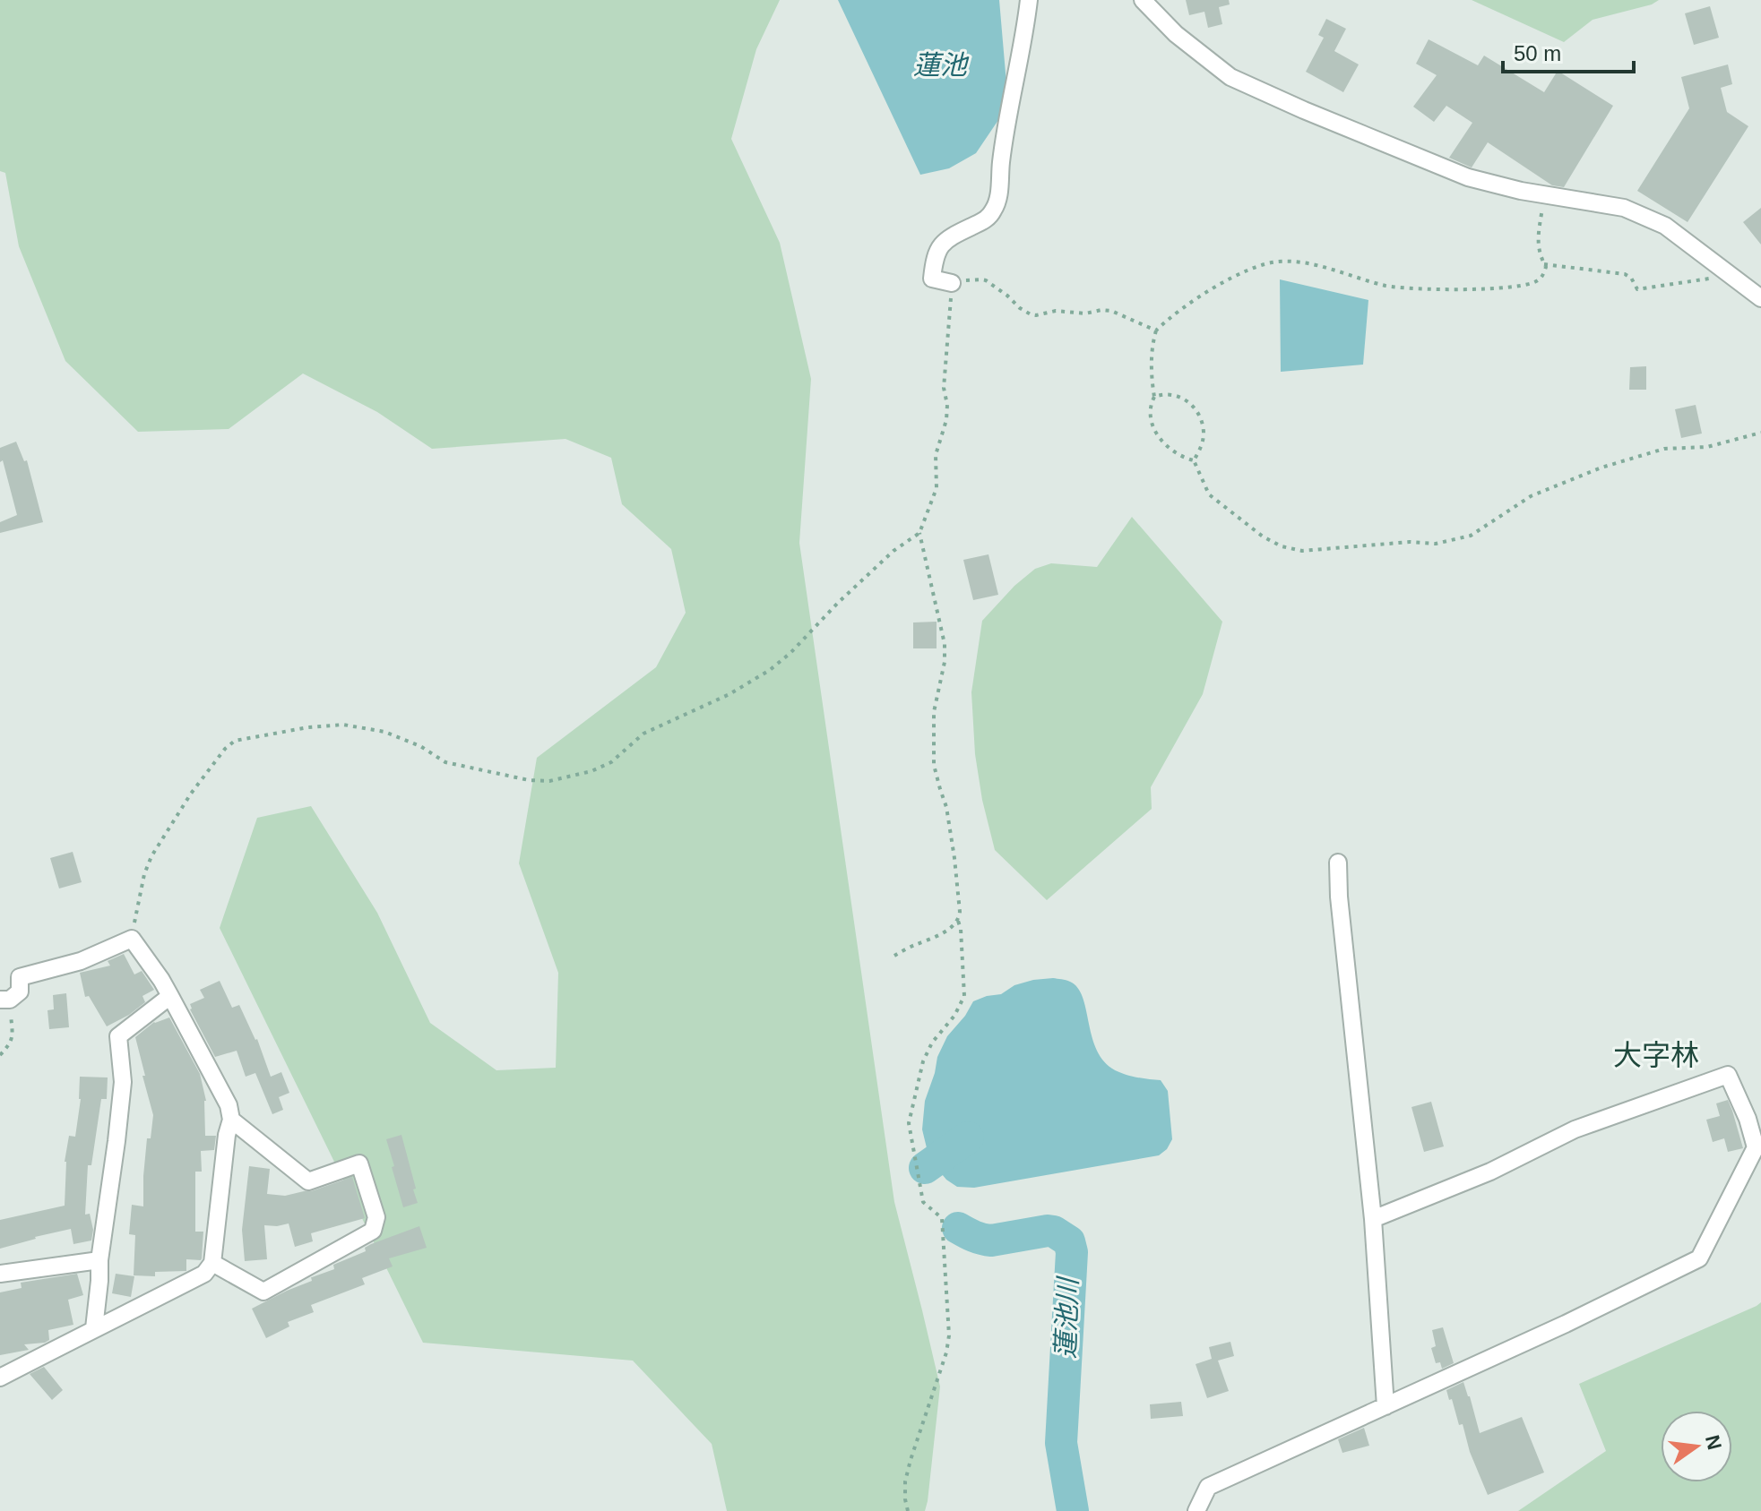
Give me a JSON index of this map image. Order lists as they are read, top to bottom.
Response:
{
  "districts": ["大字林"],
  "water": ["蓮池", "蓮池川"],
  "scale_bar": "50 m",
  "north": "right"
}
